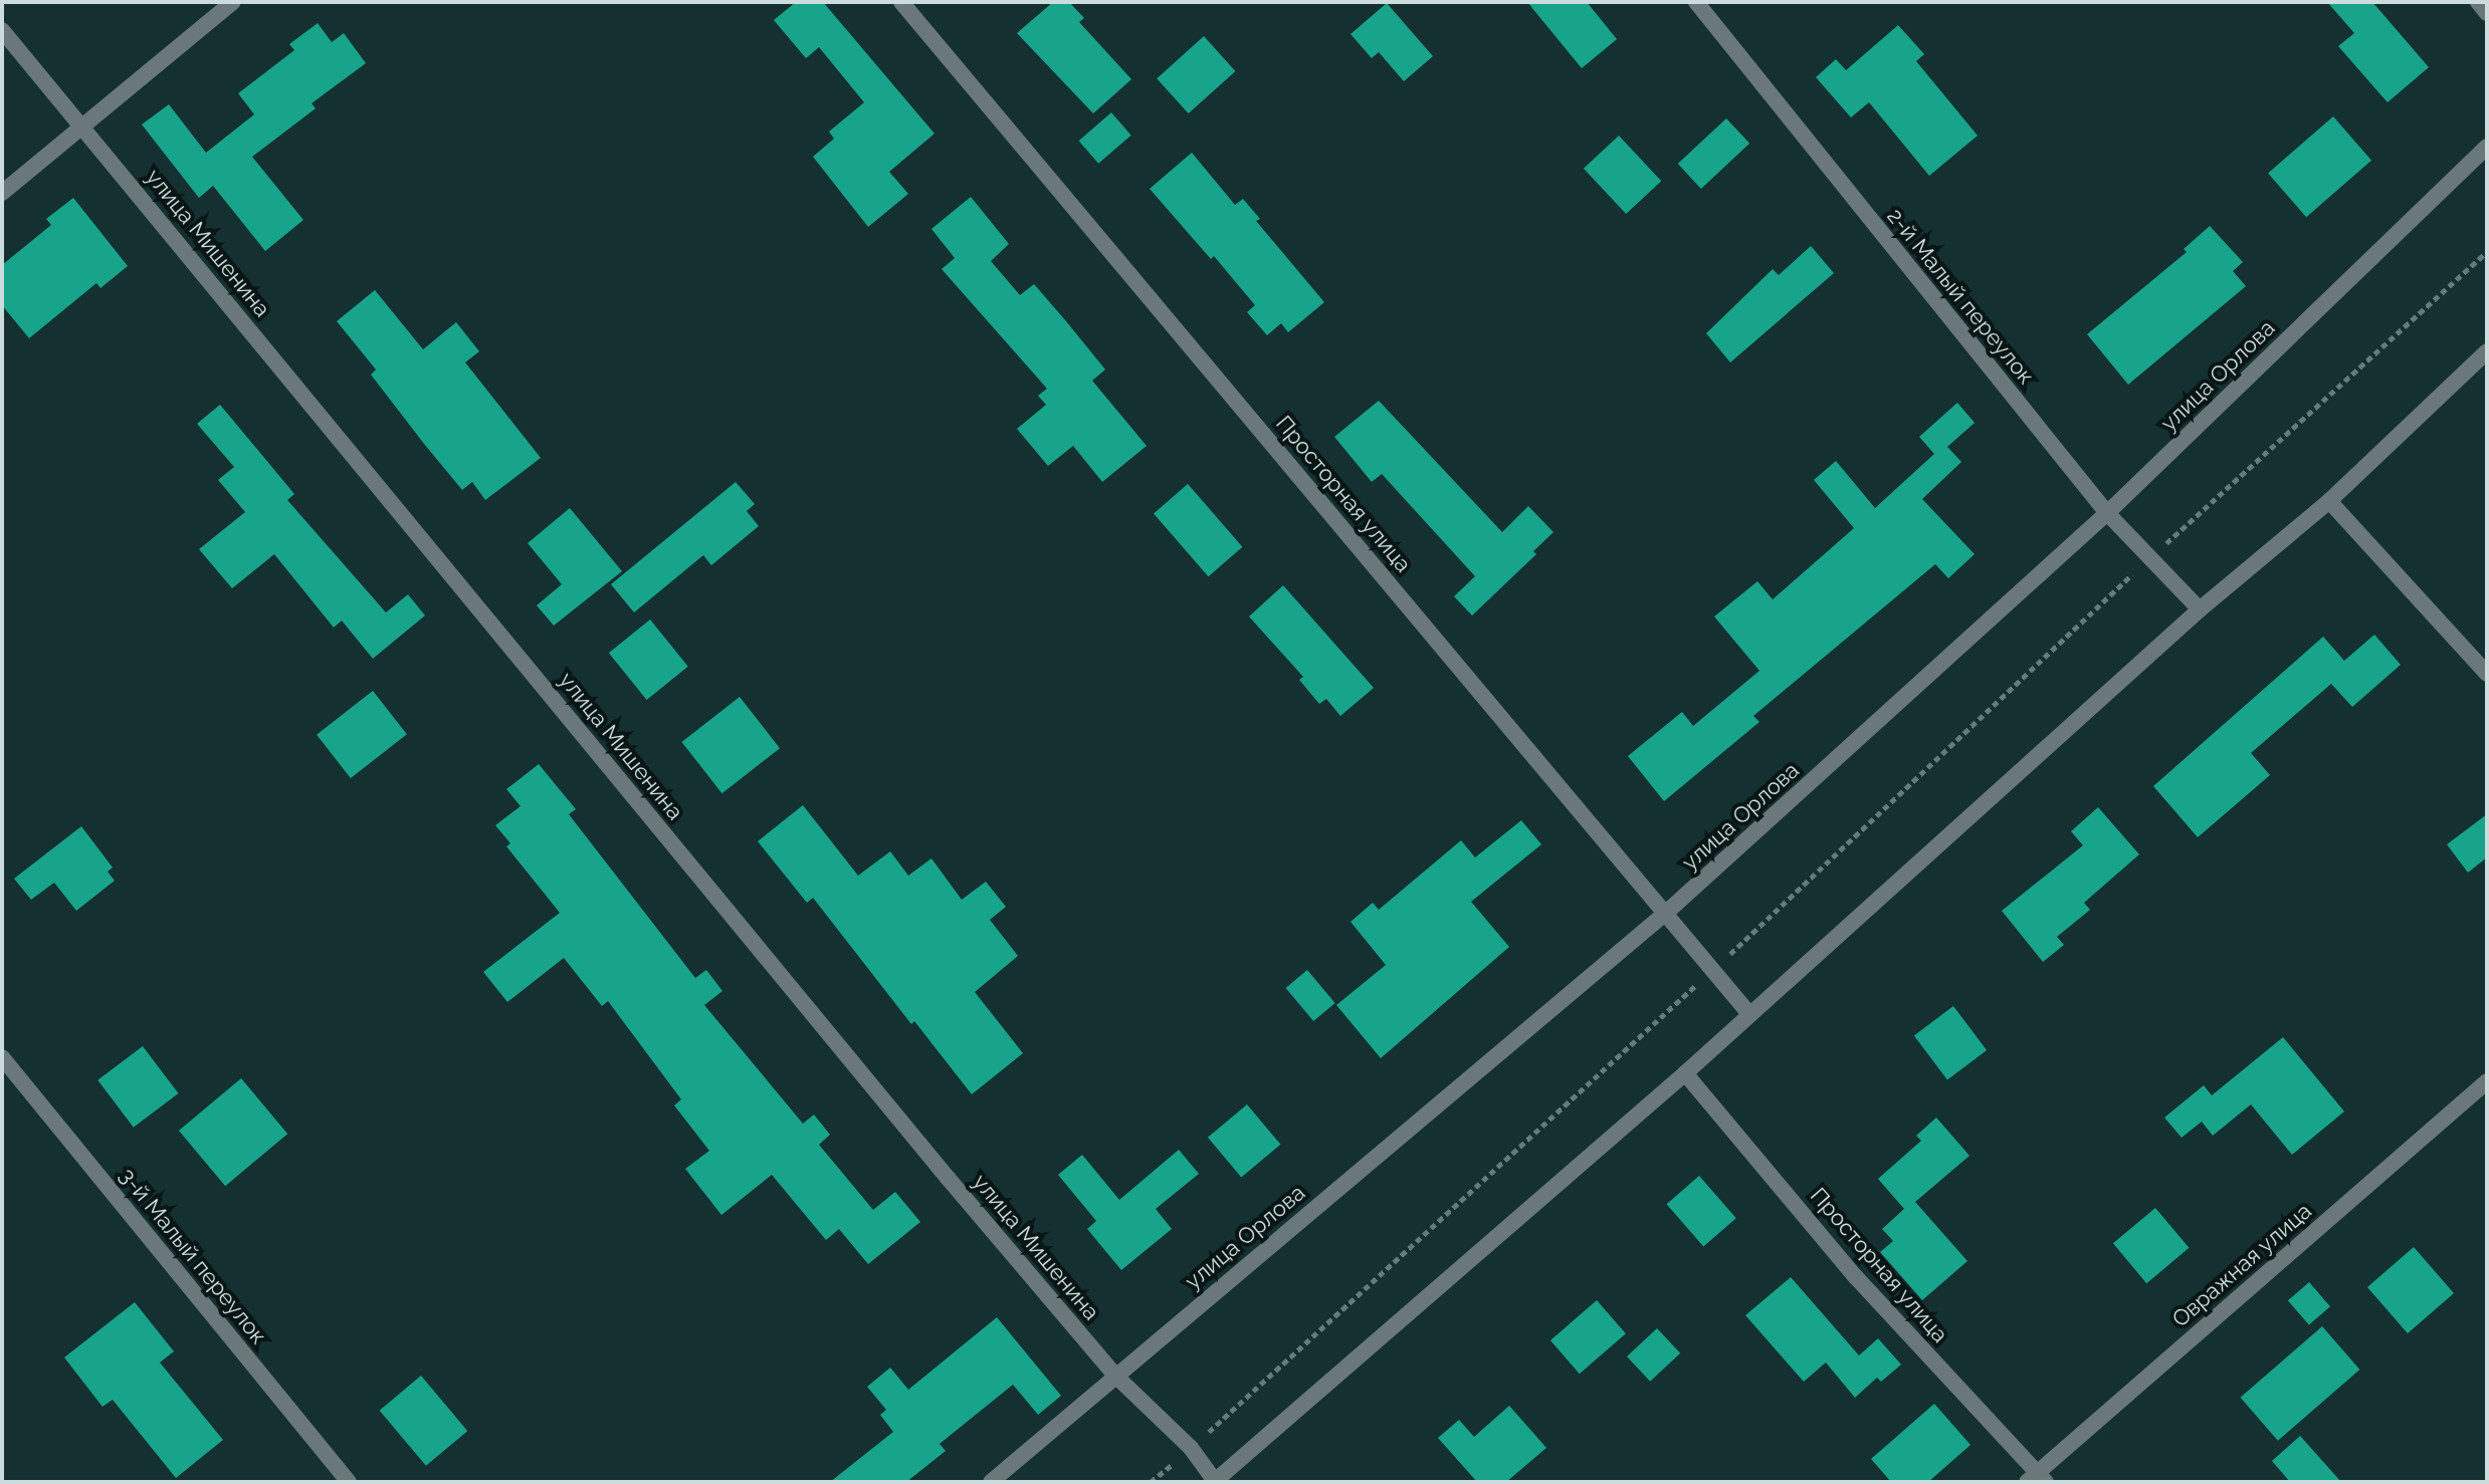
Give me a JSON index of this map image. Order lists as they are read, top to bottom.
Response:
{
  "streets": {
    "street": [
      "улица Мишенина",
      "2-й Малый переулок",
      "улица Орлова",
      "Просторная улица",
      "3-й Малый переулок",
      "Овражная улица"
    ]
  },
  "crossings": [
    ["улица Мишенина", "улица Орлова"],
    ["2-й Малый переулок", "улица Орлова"],
    ["улица Орлова", "Просторная улица"],
    ["Просторная улица", "Овражная улица"]
  ]
}
